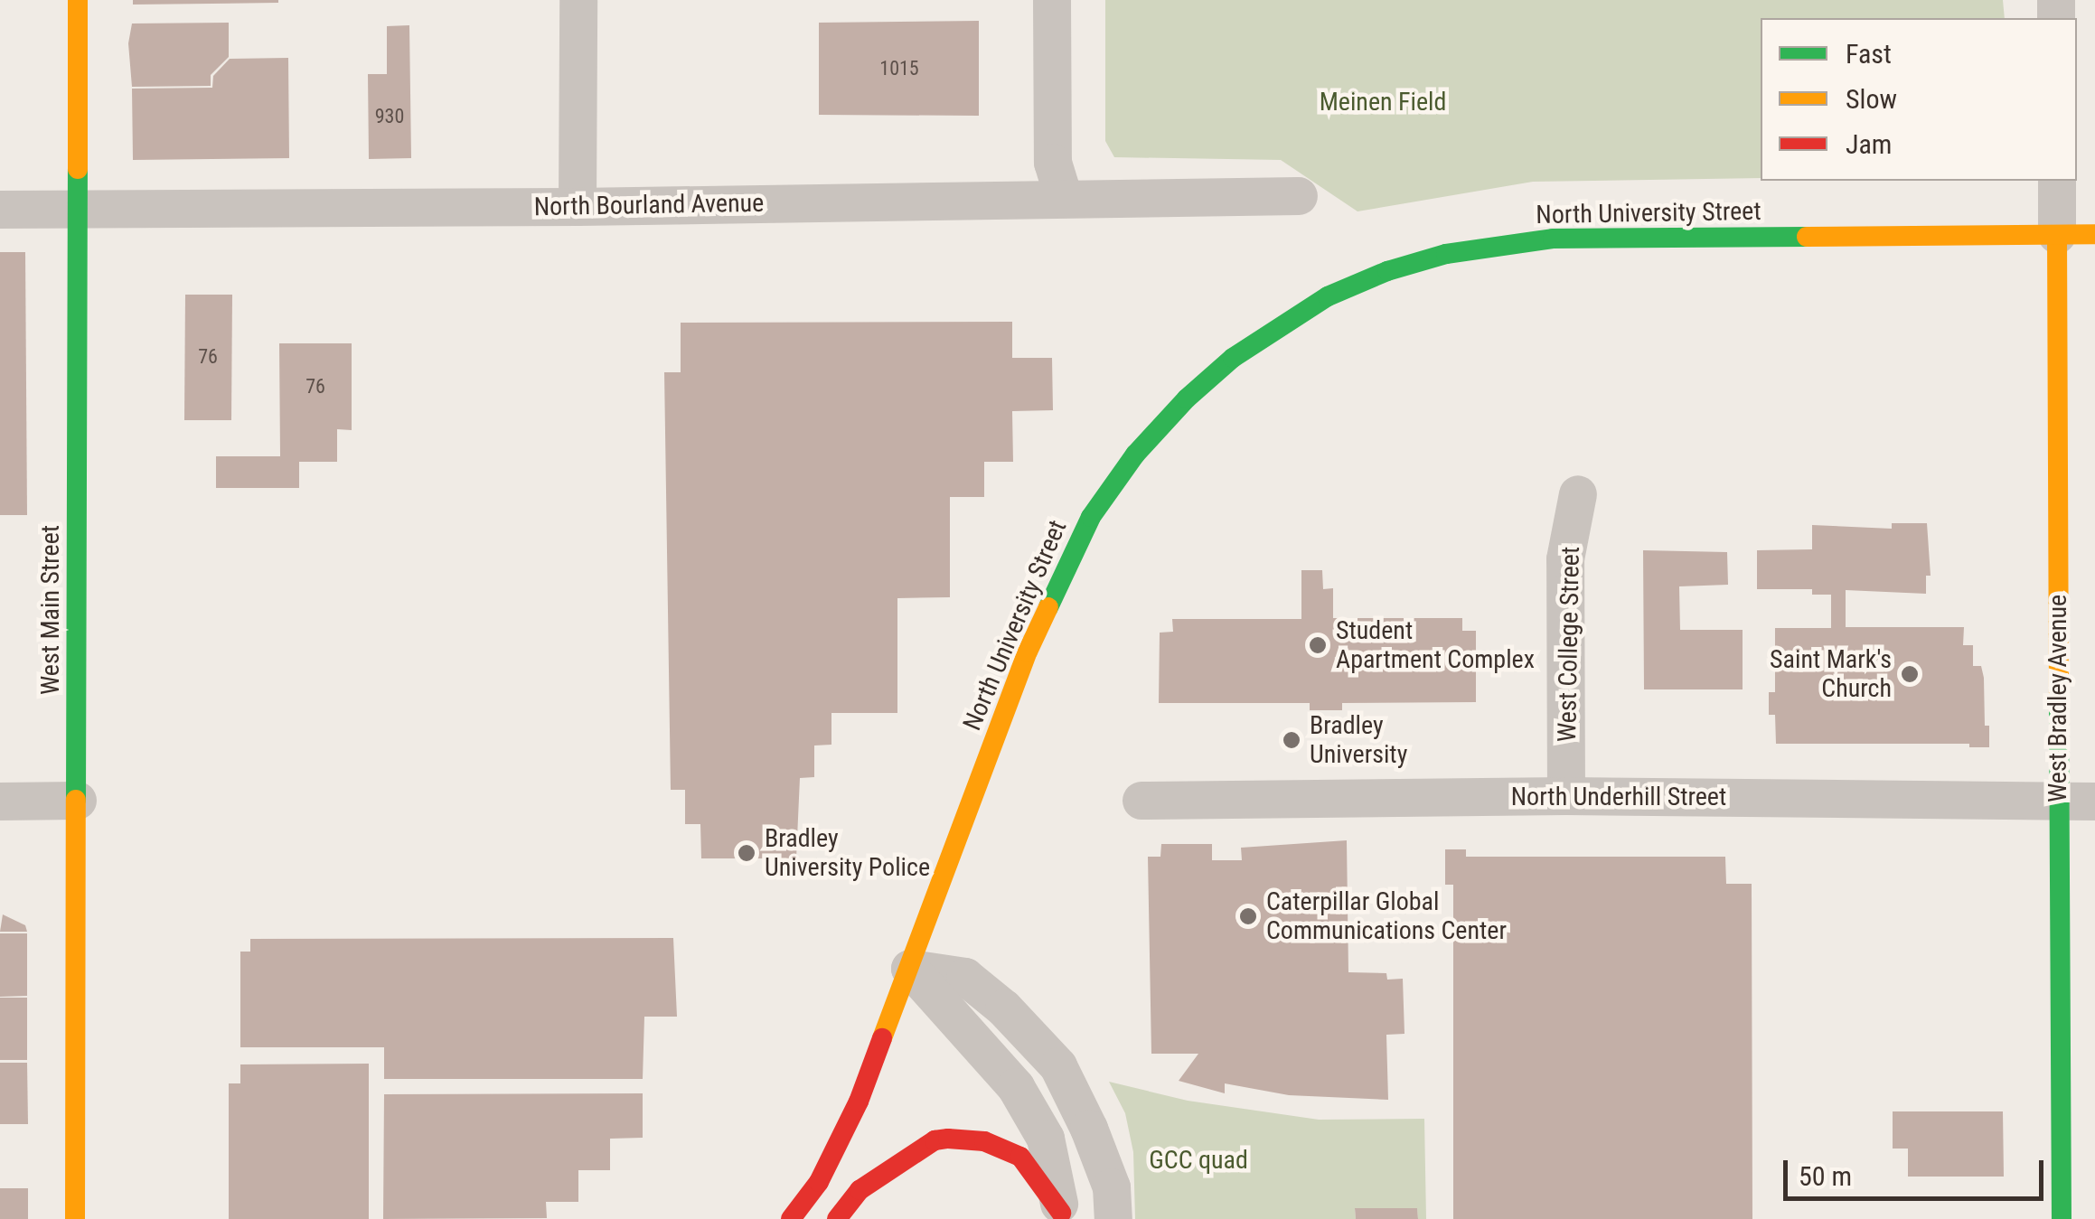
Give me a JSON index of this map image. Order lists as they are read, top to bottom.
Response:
{
  "streets": {
    "main road": ["North University Street", "West Main Street", "West Bradley Avenue"],
    "street": ["North Bourland Avenue", "West College Street", "North Underhill Street"]
  },
  "crossings": [
    ["North Bourland Avenue", "West Main Street"],
    ["North University Street", "West Bradley Avenue"],
    ["West College Street", "North Underhill Street"],
    ["West Bradley Avenue", "North Underhill Street"]
  ],
  "parks": ["Meinen Field", "GCC quad"],
  "places": [
    "Student Apartment Complex",
    "Saint Mark's Church",
    "Bradley University",
    "Bradley University Police",
    "Caterpillar Global Communications Center"
  ],
  "house_numbers": [
    "1015",
    "930",
    "76",
    "76"
  ],
  "legend": ["Fast", "Slow", "Jam"],
  "scale_bar": "50 m"
}
